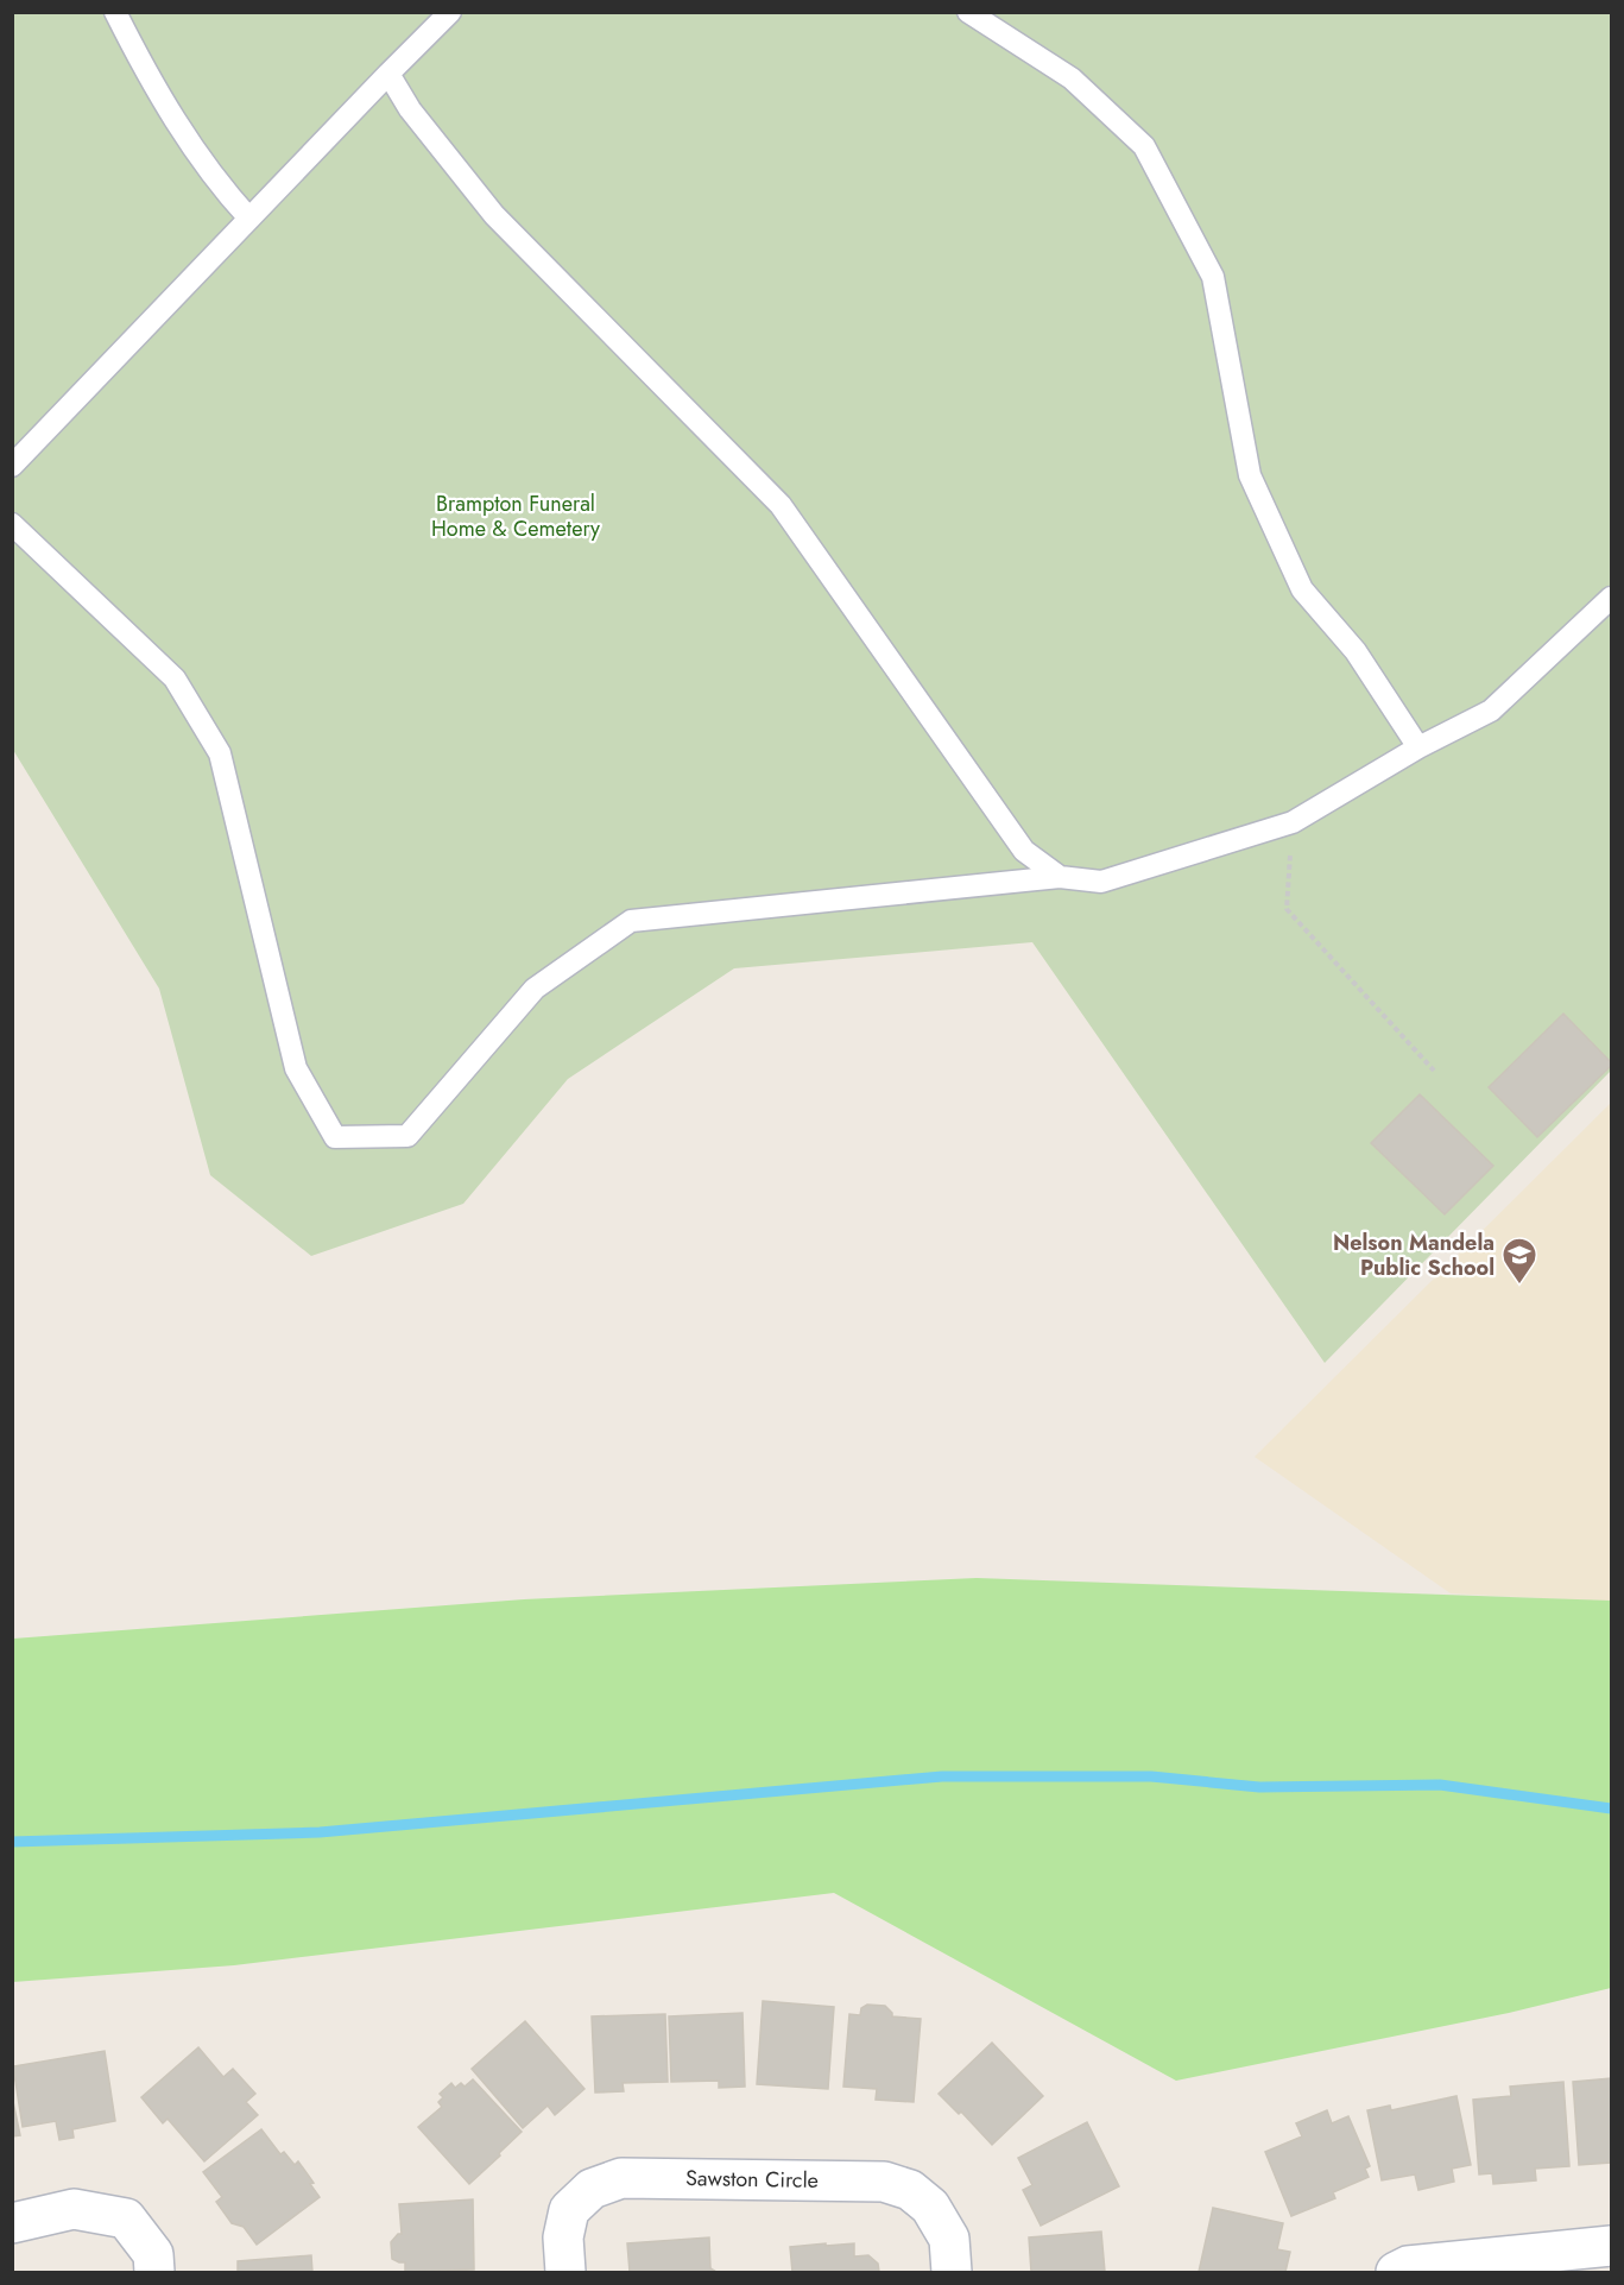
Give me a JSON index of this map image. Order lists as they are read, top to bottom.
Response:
{
  "streets": {
    "street": ["Sawston Circle"]
  },
  "parks": ["Brampton Funeral Home & Cemetery"],
  "places": {
    "school or university": ["Nelson Mandela Public School"]
  }
}
